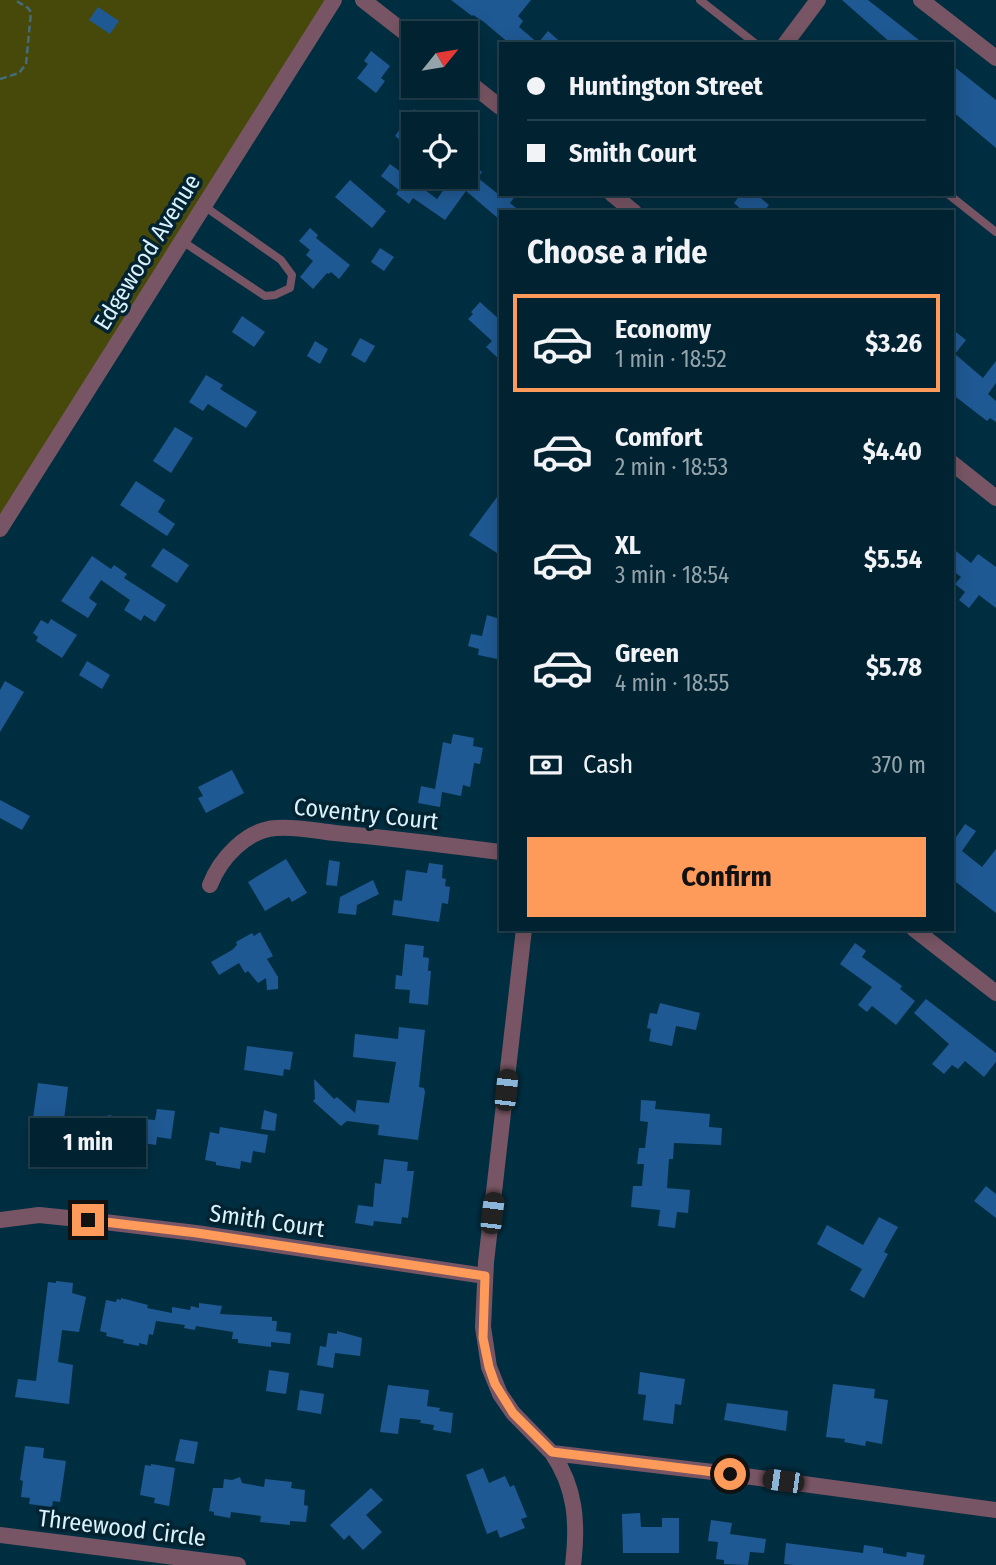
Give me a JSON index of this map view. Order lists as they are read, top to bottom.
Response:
{
  "streets": {
    "street": [
      "Edgewood Avenue",
      "Coventry Court",
      "Smith Court",
      "Threewood Circle"
    ]
  },
  "north": "top right",
  "page": {
    "banner": ["Huntington Street", "Smith Court"],
    "heading": "Choose a ride",
    "list": [
      {
        "name": "Economy",
        "note": "1 min · 18:52",
        "value": "$3.26"
      },
      {
        "name": "Comfort",
        "note": "2 min · 18:53",
        "value": "$4.40"
      },
      {
        "name": "XL",
        "note": "3 min · 18:54",
        "value": "$5.54"
      },
      {
        "name": "Green",
        "note": "4 min · 18:55",
        "value": "$5.78"
      }
    ],
    "pay": ["Cash", "370 m"],
    "buttons": "Confirm",
    "bubble": "1 min"
  }
}
